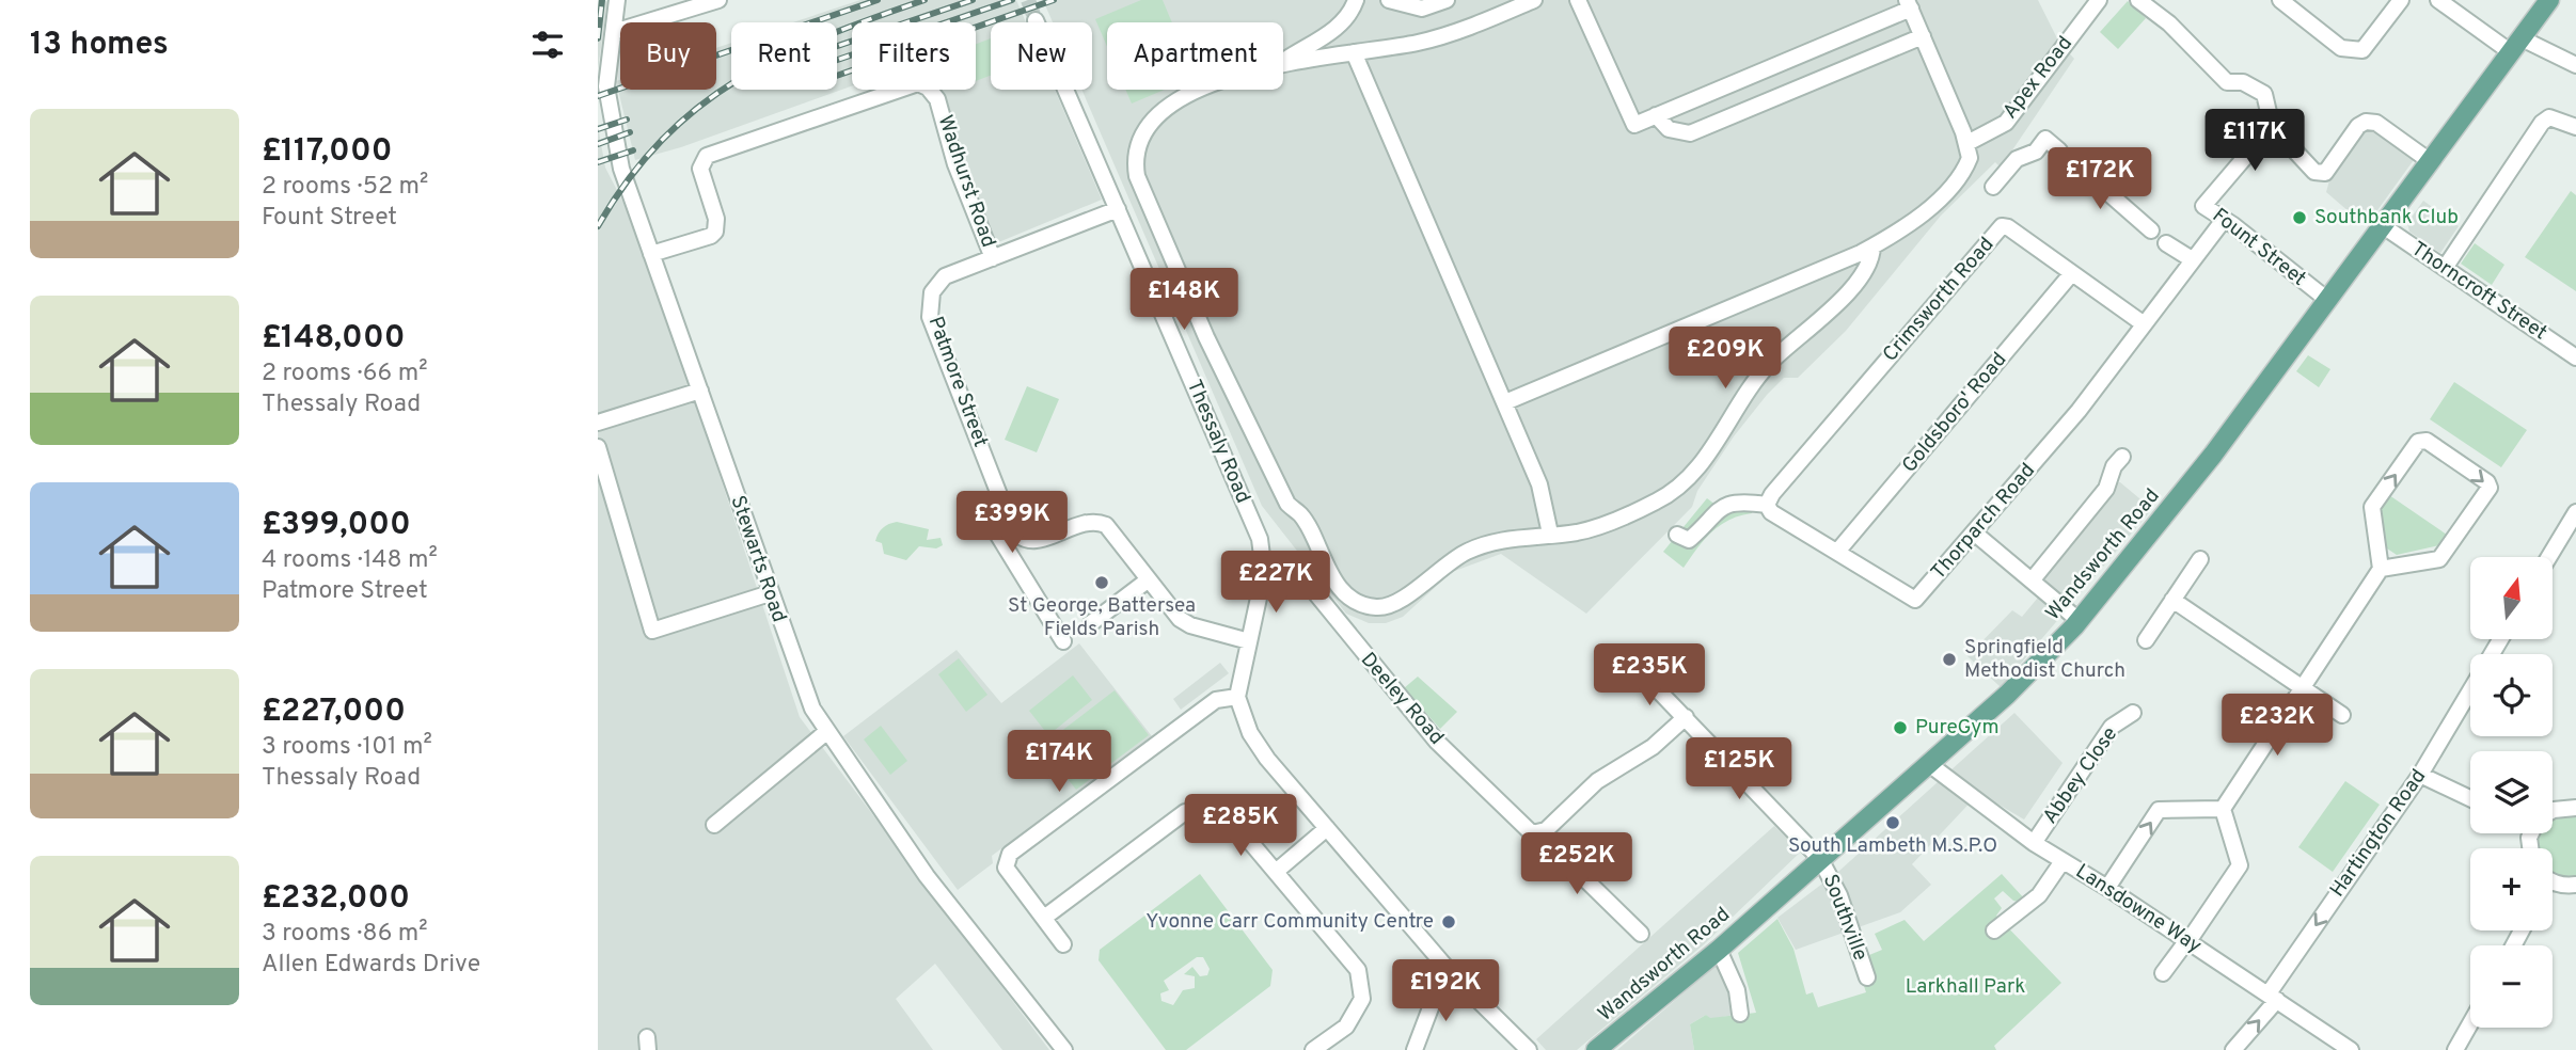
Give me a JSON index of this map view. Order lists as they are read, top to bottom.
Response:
{
  "streets": {
    "main road": ["Wandsworth Road"],
    "street": [
      "Apex Road",
      "Wadhurst Road",
      "Fount Street",
      "Thorncroft Street",
      "Crimsworth Road",
      "Patmore Street",
      "Goldsboro' Road",
      "Thessaly Road",
      "Thorparch Road",
      "Stewarts Road",
      "Deeley Road",
      "Abbey Close",
      "Hartington Road",
      "Lansdowne Way",
      "Southville"
    ]
  },
  "crossings": [
    ["Wadhurst Road", "Patmore Street"],
    ["Wadhurst Road", "Stewarts Road"],
    ["Fount Street", "Thorparch Road"],
    ["Fount Street", "Wandsworth Road"],
    ["Thorncroft Street", "Wandsworth Road"],
    ["Crimsworth Road", "Goldsboro' Road"],
    ["Crimsworth Road", "Thorparch Road"],
    ["Patmore Street", "Thessaly Road"],
    ["Goldsboro' Road", "Thorparch Road"],
    ["Thessaly Road", "Deeley Road"],
    ["Wandsworth Road", "Lansdowne Way"],
    ["Wandsworth Road", "Southville"],
    ["Abbey Close", "Lansdowne Way"],
    ["Hartington Road", "Lansdowne Way"]
  ],
  "parks": ["Larkhall Park"],
  "places": [
    "Southbank Club",
    "St George, Battersea Fields Parish",
    "Springfield Methodist Church",
    "PureGym",
    "South Lambeth M.S.P.O",
    "Yvonne Carr Community Centre"
  ],
  "north": "top",
  "page": {
    "heading": "13 homes",
    "chip": [
      "Buy",
      "Rent",
      "Filters",
      "New",
      "Apartment"
    ],
    "list": [
      {
        "name": "£117,000",
        "note": "2 rooms · 52 m² · Fount Street"
      },
      {
        "name": "£148,000",
        "note": "2 rooms · 66 m² · Thessaly Road"
      },
      {
        "name": "£399,000",
        "note": "4 rooms · 148 m² · Patmore Street"
      },
      {
        "name": "£227,000",
        "note": "3 rooms · 101 m² · Thessaly Road"
      },
      {
        "name": "£232,000",
        "note": "3 rooms · 86 m² · Allen Edwards Drive"
      }
    ],
    "price": [
      "£117K",
      "£172K",
      "£148K",
      "£209K",
      "£399K",
      "£227K",
      "£235K",
      "£232K",
      "£174K",
      "£125K",
      "£285K",
      "£252K",
      "£192K"
    ],
    "map_buttons": ["+", "−"]
  }
}
